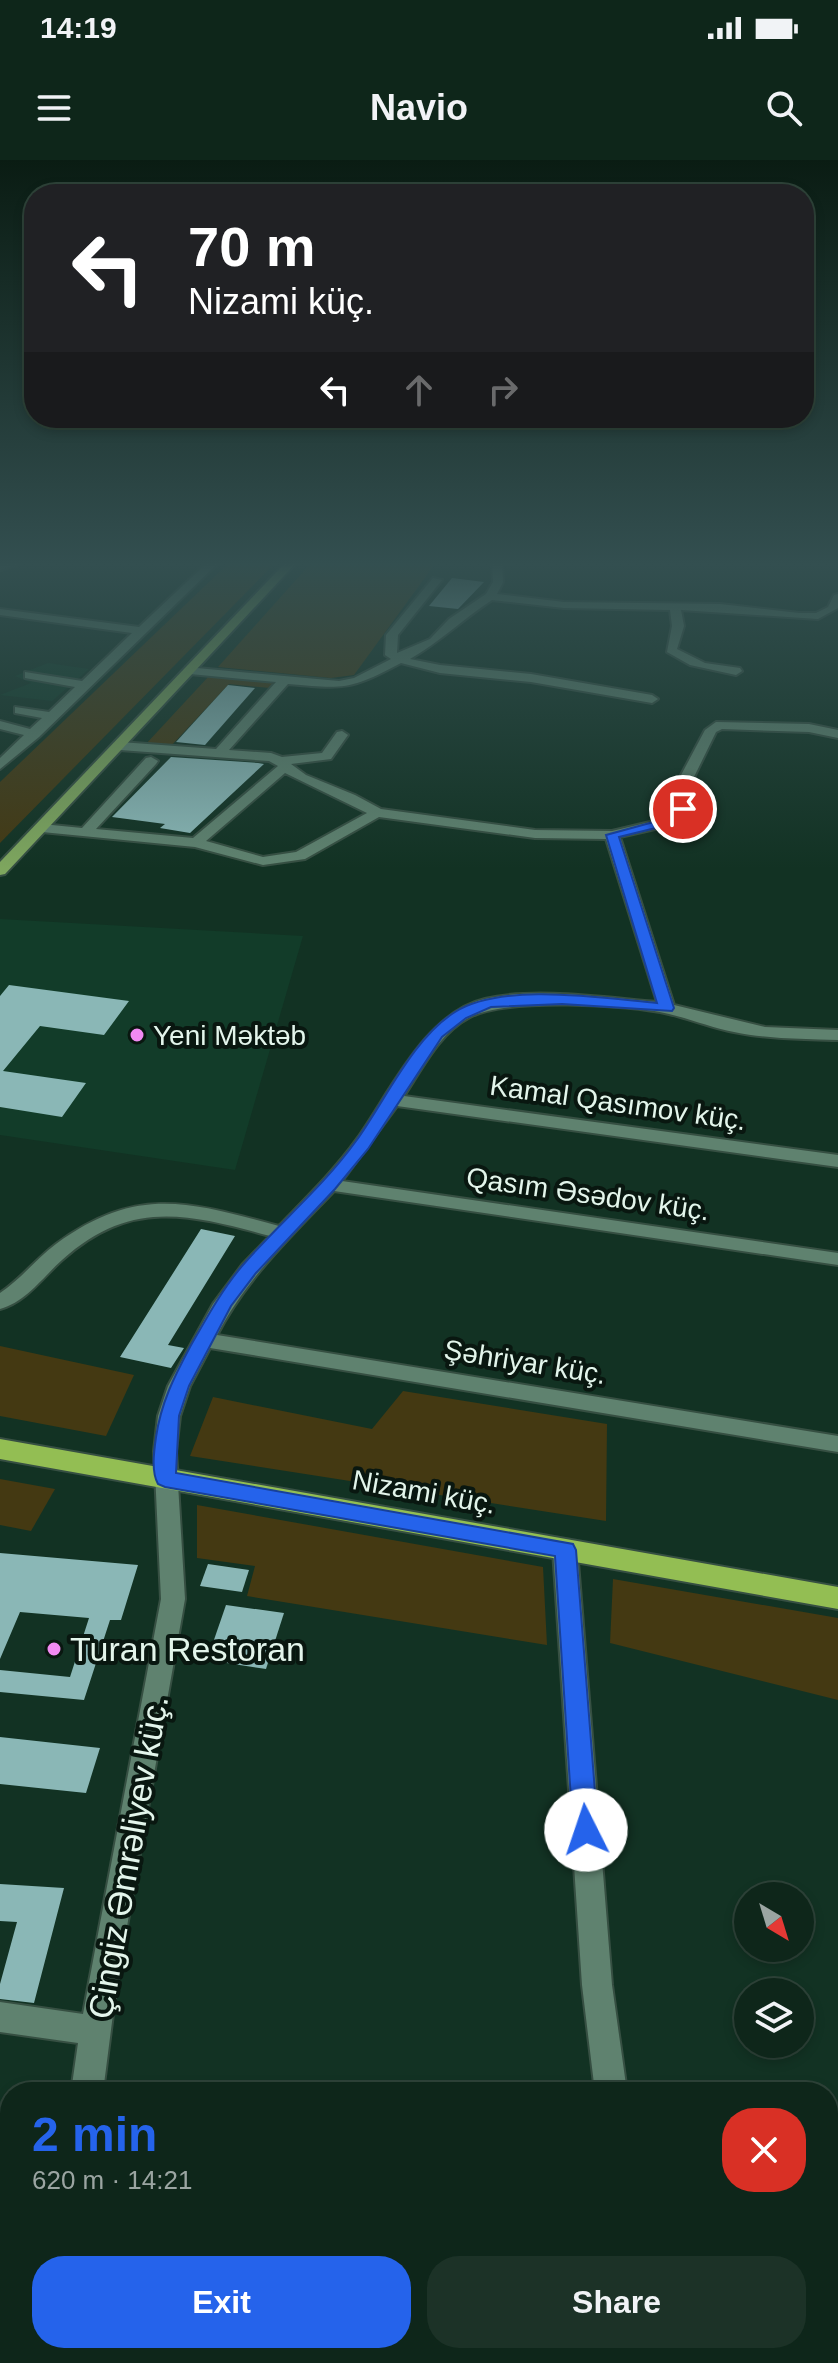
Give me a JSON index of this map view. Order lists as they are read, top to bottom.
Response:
{
  "streets": {
    "highway": ["Nizami küç."],
    "street": [
      "Kamal Qasımov küç.",
      "Qasım Əsədov küç.",
      "Şəhriyar küç.",
      "Çingiz Əmrəliyev küç."
    ]
  },
  "crossings": [
    ["Kamal Qasımov küç.", "Çingiz Əmrəliyev küç."],
    ["Qasım Əsədov küç.", "Çingiz Əmrəliyev küç."],
    ["Şəhriyar küç.", "Çingiz Əmrəliyev küç."],
    ["Nizami küç.", "Çingiz Əmrəliyev küç."]
  ],
  "places": ["Yeni Məktəb", "Turan Restoran"],
  "north": "bottom right",
  "page": {
    "status": "14:19",
    "header": "Navio",
    "turn": ["70 m", "Nizami küç."],
    "heading": ["2 min", "620 m · 14:21"],
    "buttons": ["Exit", "Share"]
  }
}
